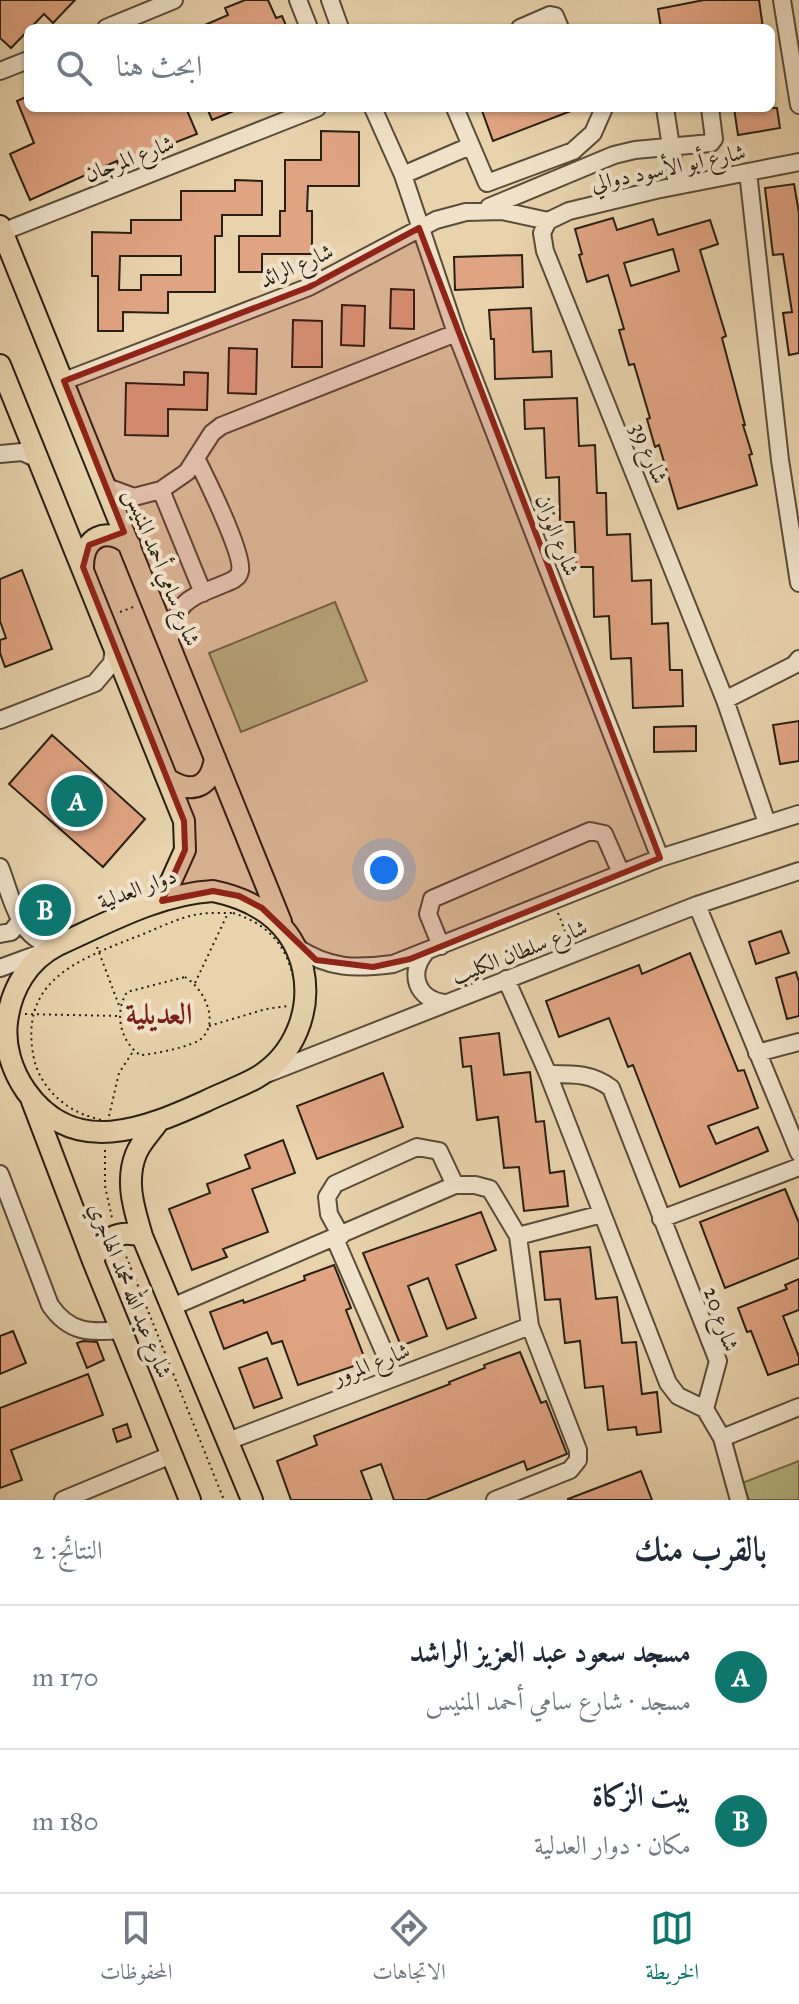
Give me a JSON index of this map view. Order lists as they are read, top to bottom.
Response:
{
  "streets": {
    "main road": ["شارع سامي أحمد المنيس", "دوار العدلية", "شارع عبد الله محمد الهاجري"],
    "street": [
      "شارع المرجان",
      "شارع أبو الأسود دوالي",
      "شارع الرائد",
      "شارع 39",
      "شارع الوزان",
      "شارع سلطان الكليب",
      "شارع 20",
      "شارع المرور"
    ]
  },
  "crossings": [
    ["شارع المرجان", "شارع سامي أحمد المنيس"],
    ["شارع أبو الأسود دوالي", "شارع الرائد"],
    ["شارع أبو الأسود دوالي", "شارع 39"],
    ["شارع الرائد", "شارع 39"],
    ["شارع الرائد", "شارع الوزان"],
    ["شارع الرائد", "شارع سامي أحمد المنيس"],
    ["شارع 39", "شارع سلطان الكليب"],
    ["شارع الوزان", "شارع سلطان الكليب"],
    ["شارع سامي أحمد المنيس", "دوار العدلية"],
    ["دوار العدلية", "شارع سلطان الكليب"],
    ["دوار العدلية", "شارع عبد الله محمد الهاجري"],
    ["شارع عبد الله محمد الهاجري", "شارع المرور"]
  ],
  "districts": ["العديلية"],
  "page": {
    "search": "ابحث هنا",
    "pins": ["A", "B"],
    "heading": ["بالقرب منك", "النتائج: 2"],
    "list": [
      {
        "mark": "A",
        "name": "مسجد سعود عبد العزيز الراشد",
        "note": "مسجد · شارع سامي أحمد المنيس",
        "value": "170 m"
      },
      {
        "mark": "B",
        "name": "بيت الزكاة",
        "note": "مكان · دوار العدلية",
        "value": "180 m"
      }
    ],
    "nav": ["الخريطة", "الاتجاهات", "المحفوظات"]
  }
}
